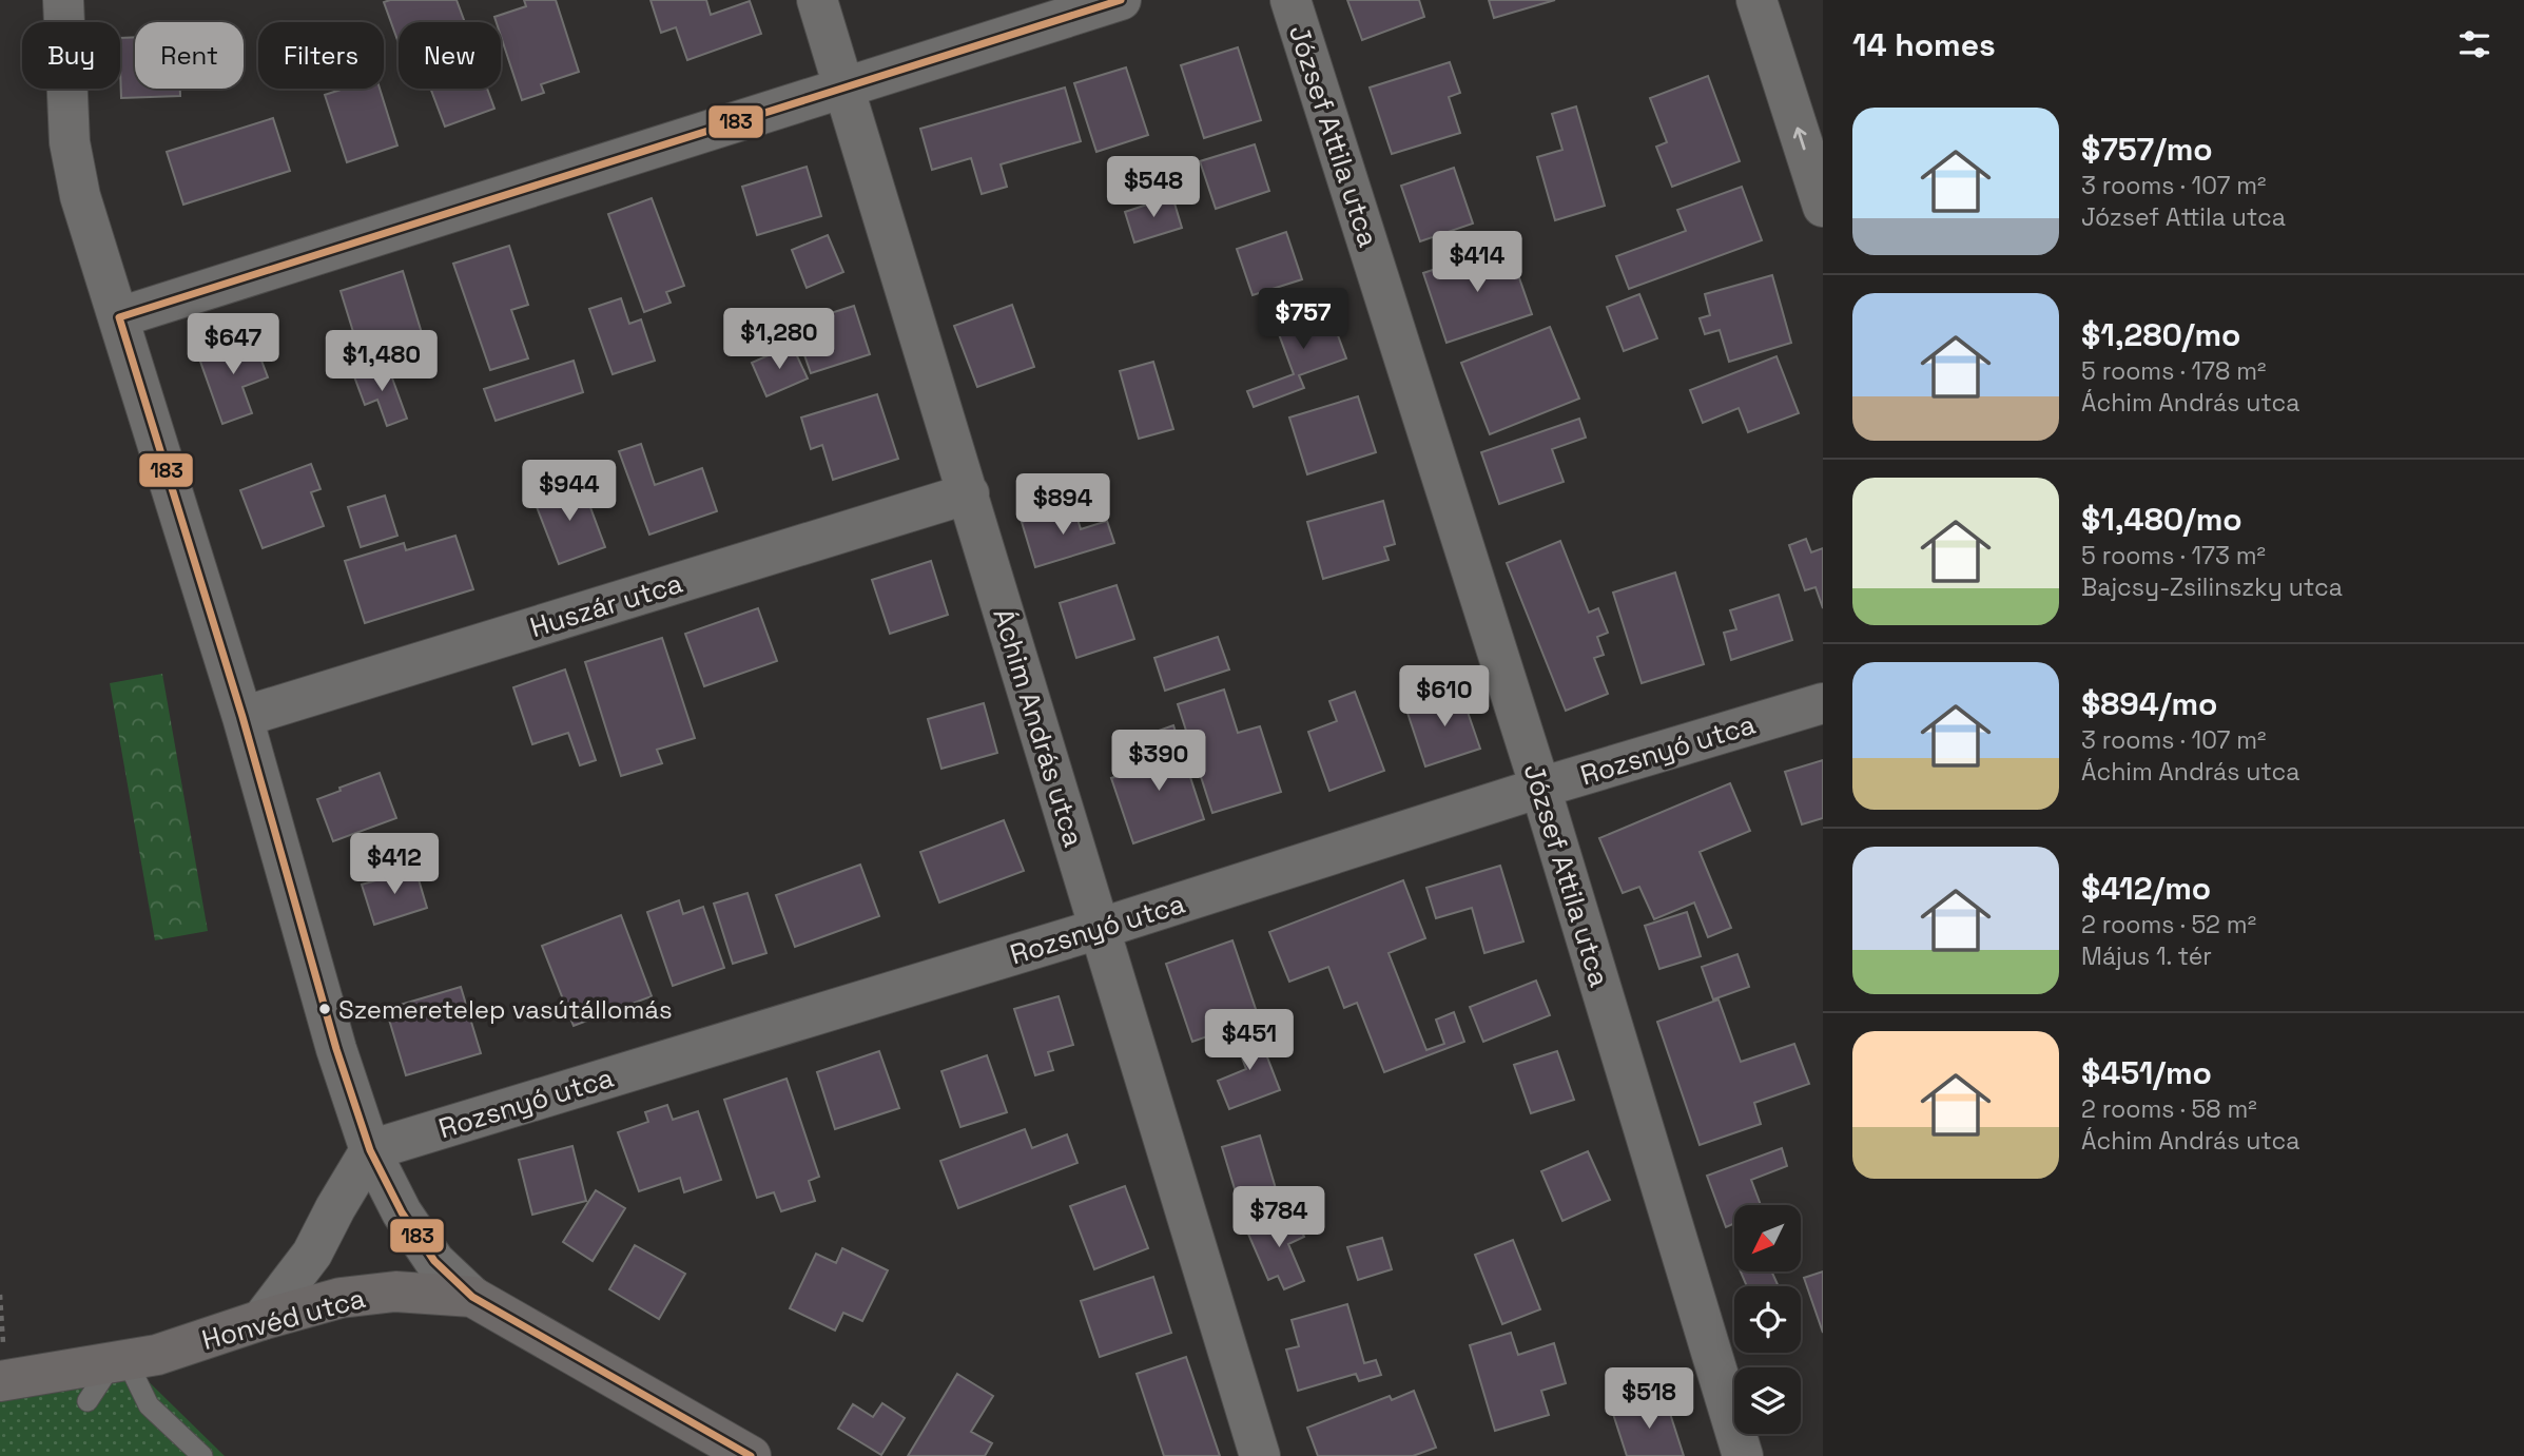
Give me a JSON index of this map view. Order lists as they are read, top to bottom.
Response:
{
  "streets": {
    "street": [
      "József Attila utca",
      "Huszár utca",
      "Áchim András utca",
      "Rozsnyó utca",
      "Honvéd utca"
    ]
  },
  "crossings": [
    ["József Attila utca", "Rozsnyó utca"],
    ["Huszár utca", "Áchim András utca"],
    ["Áchim András utca", "Rozsnyó utca"]
  ],
  "places": ["Szemeretelep vasútállomás"],
  "lines": ["transit line 183"],
  "north": "bottom left",
  "page": {
    "heading": "14 homes",
    "chip": [
      "Buy",
      "Rent",
      "Filters",
      "New"
    ],
    "list": [
      {
        "name": "$757/mo",
        "note": "3 rooms · 107 m² · József Attila utca"
      },
      {
        "name": "$1,280/mo",
        "note": "5 rooms · 178 m² · Áchim András utca"
      },
      {
        "name": "$1,480/mo",
        "note": "5 rooms · 173 m² · Bajcsy-Zsilinszky utca"
      },
      {
        "name": "$894/mo",
        "note": "3 rooms · 107 m² · Áchim András utca"
      },
      {
        "name": "$412/mo",
        "note": "2 rooms · 52 m² · Május 1. tér"
      },
      {
        "name": "$451/mo",
        "note": "2 rooms · 58 m² · Áchim András utca"
      }
    ],
    "price": [
      "$548",
      "$414",
      "$757",
      "$1,280",
      "$647",
      "$1,480",
      "$944",
      "$894",
      "$610",
      "$390",
      "$412",
      "$451",
      "$784",
      "$518"
    ]
  }
}
